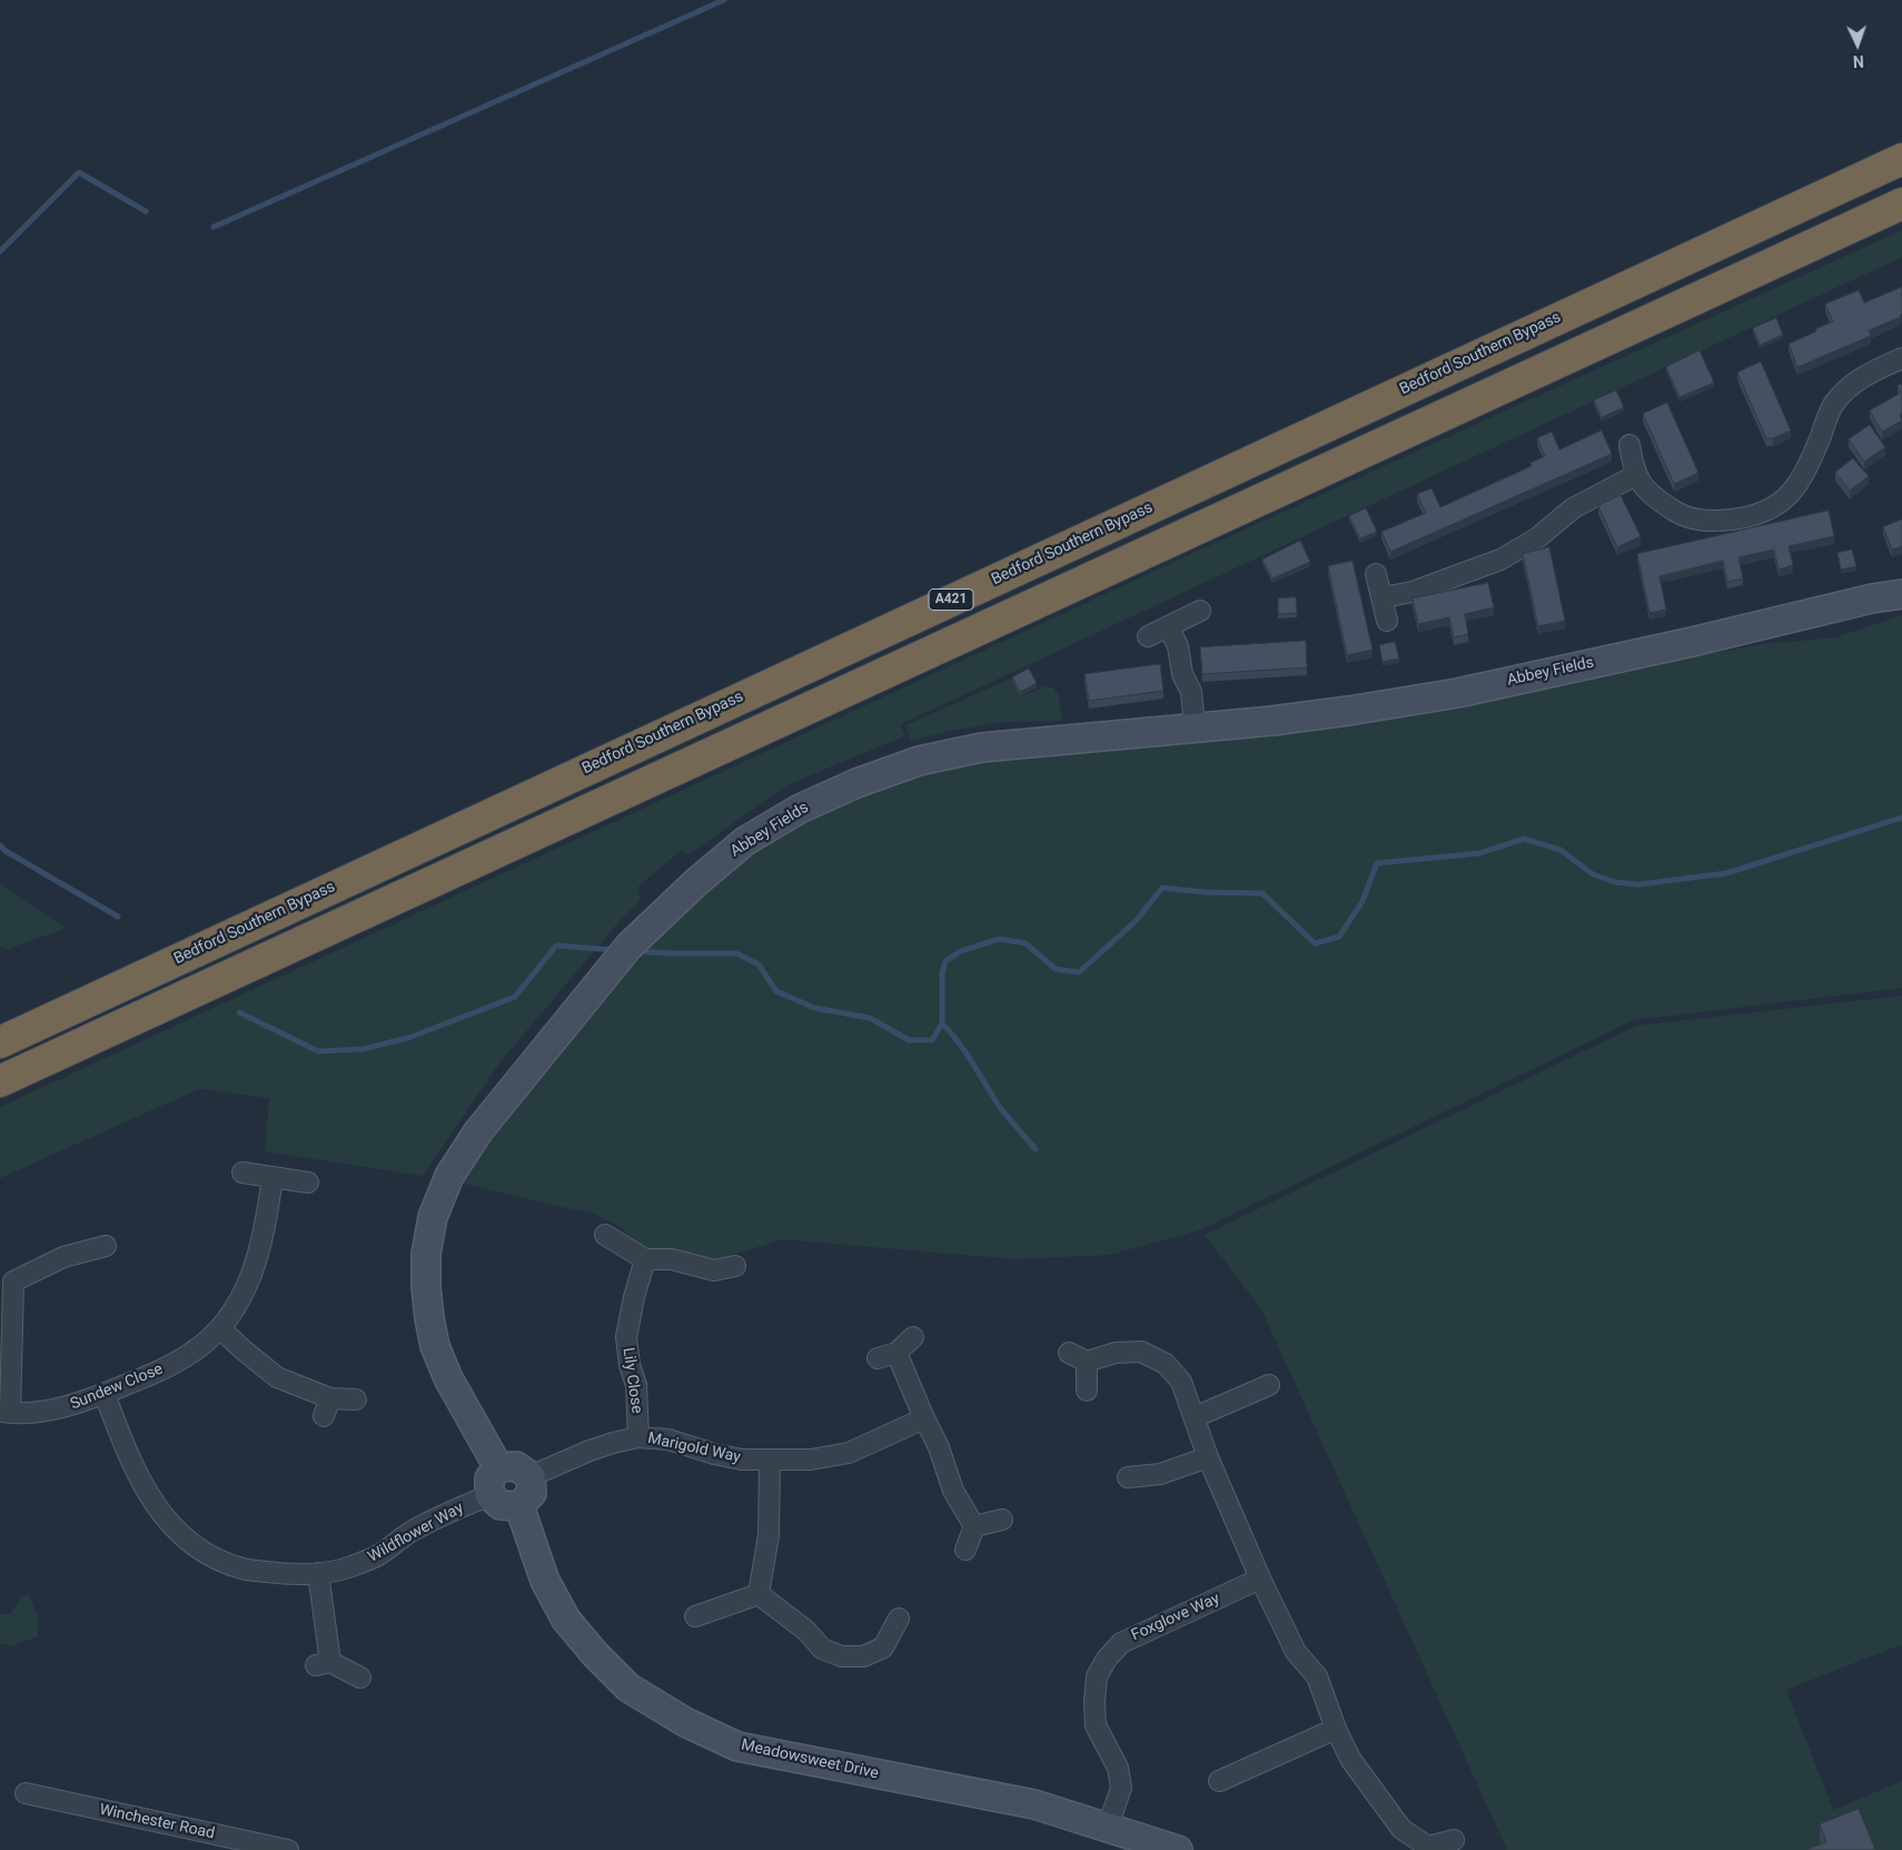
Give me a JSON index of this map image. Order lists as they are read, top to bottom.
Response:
{
  "streets": {
    "highway": ["Bedford Southern Bypass", "A421"],
    "street": [
      "Abbey Fields",
      "Lily Close",
      "Sundew Close",
      "Marigold Way",
      "Wildflower Way",
      "Foxglove Way",
      "Meadowsweet Drive",
      "Winchester Road"
    ]
  },
  "crossings": [
    ["Abbey Fields", "Marigold Way"],
    ["Abbey Fields", "Wildflower Way"],
    ["Abbey Fields", "Meadowsweet Drive"],
    ["Lily Close", "Marigold Way"],
    ["Sundew Close", "Wildflower Way"],
    ["Marigold Way", "Wildflower Way"],
    ["Marigold Way", "Meadowsweet Drive"],
    ["Wildflower Way", "Meadowsweet Drive"],
    ["Foxglove Way", "Meadowsweet Drive"]
  ],
  "north": "bottom"
}
